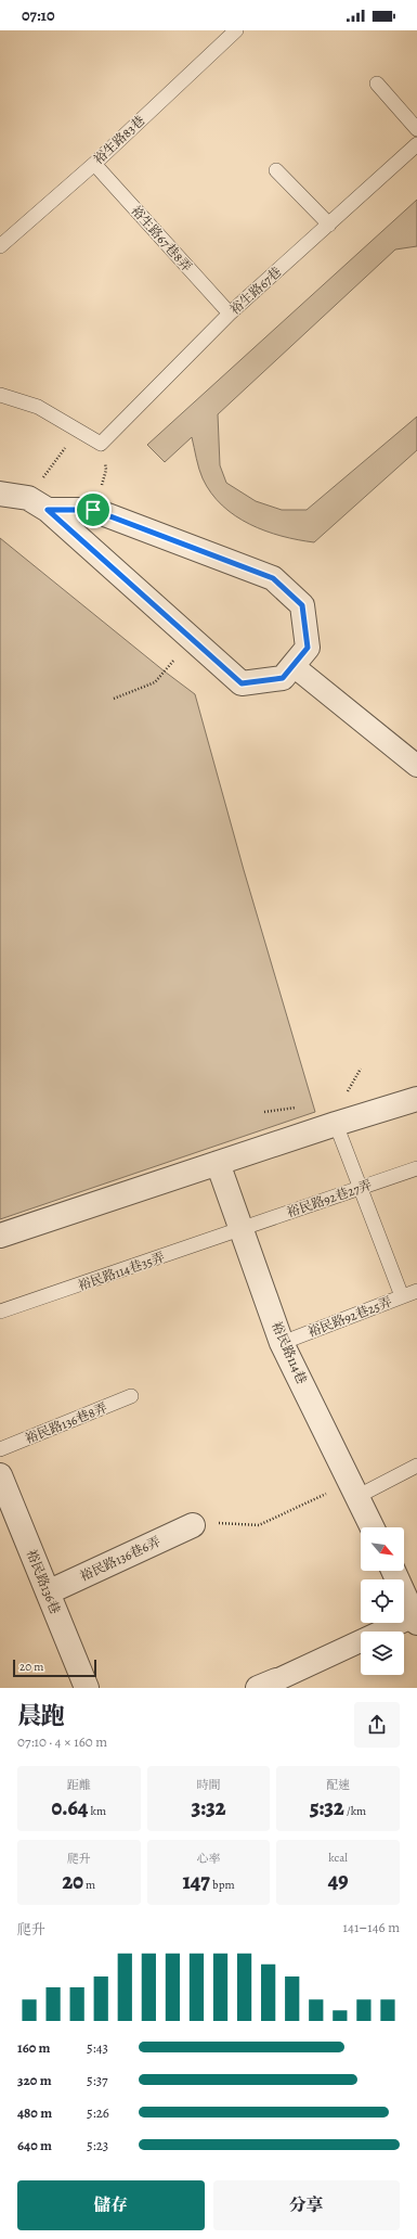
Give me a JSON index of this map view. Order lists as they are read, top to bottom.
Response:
{
  "streets": {
    "street": ["裕民路114巷", "裕民路136巷6弄", "裕民路136巷"],
    "lane": [
      "裕生路83巷",
      "裕生路67巷8弄",
      "裕生路67巷",
      "裕民路92巷27弄",
      "裕民路114巷35弄",
      "裕民路92巷25弄",
      "裕民路136巷8弄"
    ]
  },
  "crossings": [
    ["裕生路83巷", "裕生路67巷8弄"],
    ["裕生路67巷8弄", "裕生路67巷"],
    ["裕民路92巷27弄", "裕民路114巷35弄"],
    ["裕民路92巷27弄", "裕民路114巷"],
    ["裕民路114巷35弄", "裕民路114巷"],
    ["裕民路92巷25弄", "裕民路114巷"],
    ["裕民路136巷6弄", "裕民路136巷"]
  ],
  "scale_bar": "20 m",
  "north": "bottom right",
  "page": {
    "status": "07:10",
    "scale": "20 m",
    "heading": ["晨跑", "07:10 · 4 × 160 m"],
    "stats": [
      ["距離", "0.64 km"],
      ["時間", "3:32"],
      ["配速", "5:32 /km"],
      ["爬升", "20 m"],
      ["心率", "147 bpm"],
      ["kcal", "49"]
    ],
    "chart": ["爬升", "141–146 m"],
    "list": [
      {
        "name": "160 m",
        "note": "5:43"
      },
      {
        "name": "320 m",
        "note": "5:37"
      },
      {
        "name": "480 m",
        "note": "5:26"
      },
      {
        "name": "640 m",
        "note": "5:23"
      }
    ],
    "buttons": ["儲存", "分享"]
  }
}
